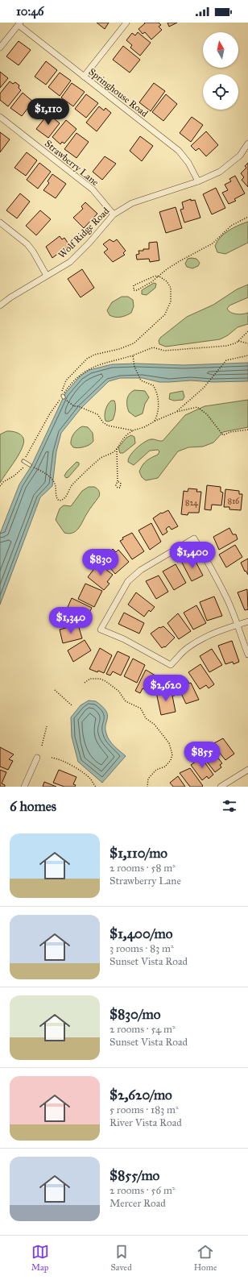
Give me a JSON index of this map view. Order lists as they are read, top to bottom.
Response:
{
  "streets": {
    "street": ["Springhouse Road", "Strawberry Lane", "Wolf Ridge Road"]
  },
  "crossings": [
    ["Springhouse Road", "Wolf Ridge Road"],
    ["Strawberry Lane", "Wolf Ridge Road"]
  ],
  "house_numbers": ["816", "824"],
  "north": "top",
  "page": {
    "status": "10:46",
    "price": [
      "$1,110",
      "$1,400",
      "$830",
      "$1,340",
      "$2,620",
      "$855"
    ],
    "heading": "6 homes",
    "list": [
      {
        "name": "$1,110/mo",
        "note": "2 rooms · 58 m² · Strawberry Lane"
      },
      {
        "name": "$1,400/mo",
        "note": "3 rooms · 83 m² · Sunset Vista Road"
      },
      {
        "name": "$830/mo",
        "note": "2 rooms · 54 m² · Sunset Vista Road"
      },
      {
        "name": "$2,620/mo",
        "note": "5 rooms · 183 m² · River Vista Road"
      },
      {
        "name": "$855/mo",
        "note": "2 rooms · 56 m² · Mercer Road"
      }
    ],
    "tabs": ["Map", "Saved", "Home"]
  }
}
